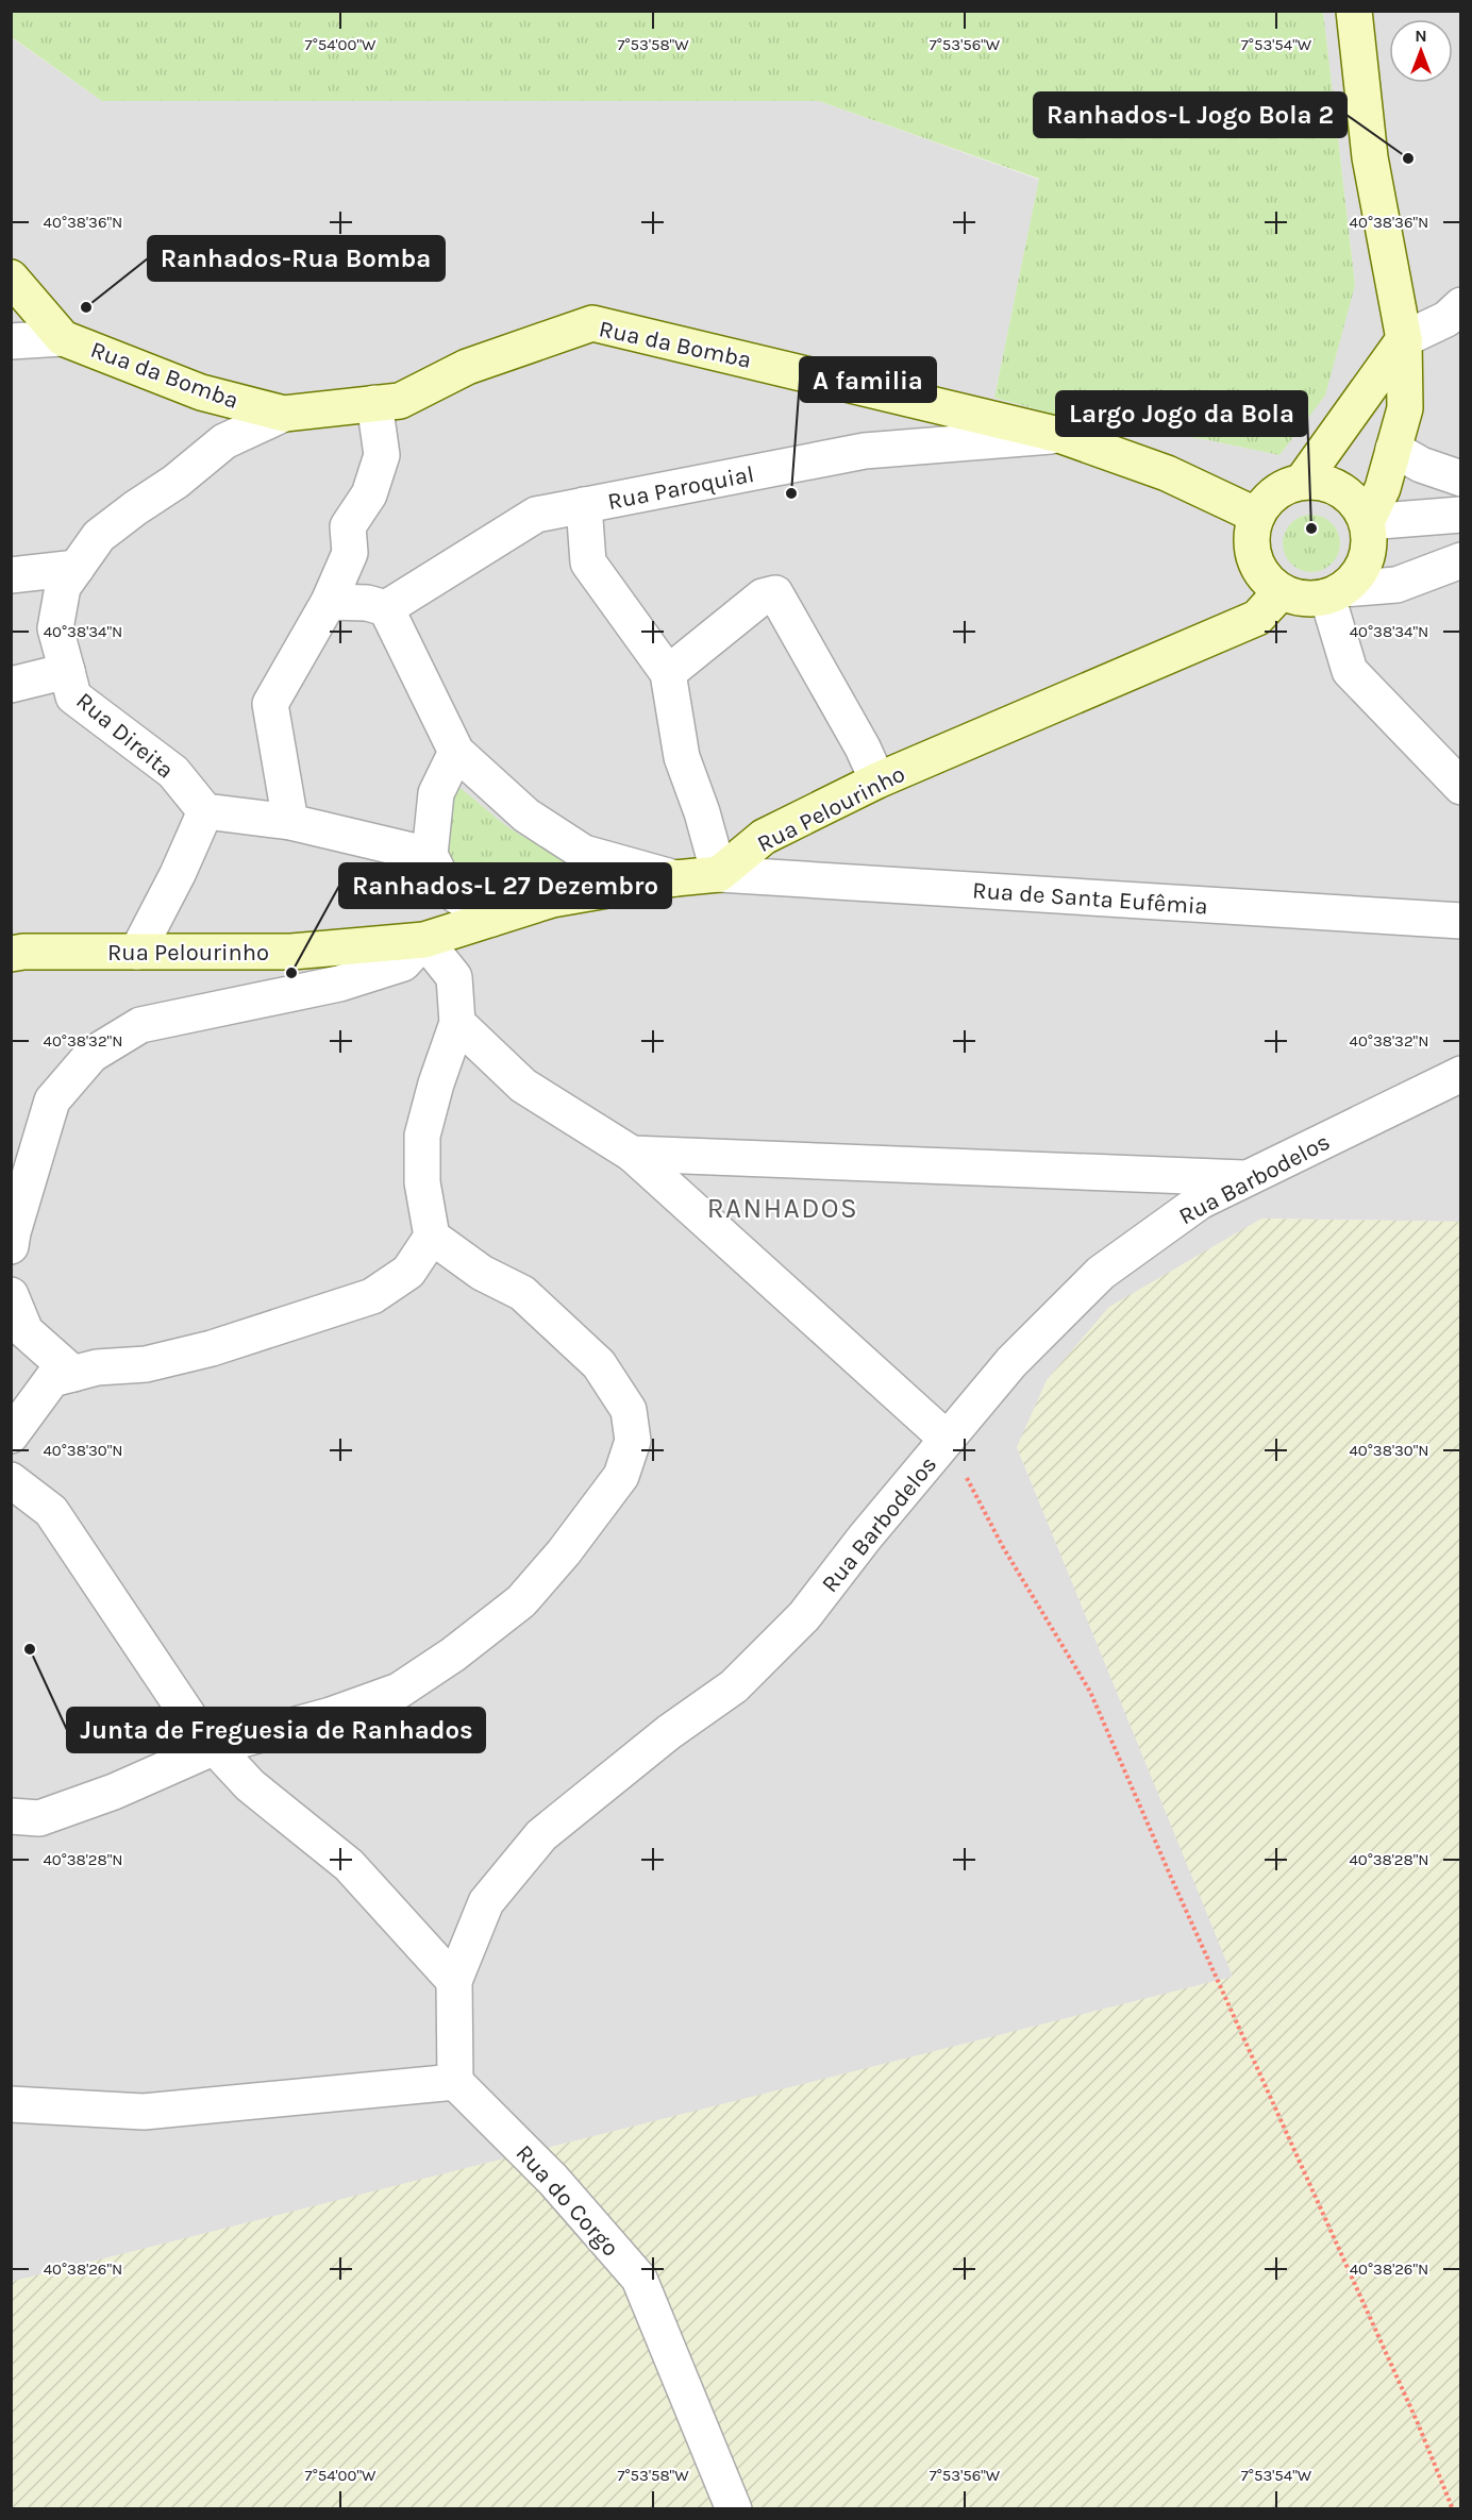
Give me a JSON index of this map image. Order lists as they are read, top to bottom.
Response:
{
  "streets": {
    "street": [
      "Rua da Bomba",
      "Rua Paroquial",
      "Rua Direita",
      "Rua Pelourinho",
      "Rua de Santa Eufêmia",
      "Rua Barbodelos",
      "Rua do Corgo"
    ]
  },
  "crossings": [
    ["Rua da Bomba", "Rua Paroquial"],
    ["Rua da Bomba", "Rua Pelourinho"],
    ["Rua Pelourinho", "Rua de Santa Eufêmia"]
  ],
  "districts": ["RANHADOS"],
  "places": [
    "Ranhados-L Jogo Bola 2",
    "Ranhados-Rua Bomba",
    "A familia",
    "Largo Jogo da Bola",
    "Ranhados-L 27 Dezembro",
    "Junta de Freguesia de Ranhados"
  ],
  "north": "top",
  "coordinates": [
    "7°54'00\"W",
    "7°53'58\"W",
    "7°53'56\"W",
    "7°53'54\"W",
    "40°38'36\"N",
    "40°38'34\"N",
    "40°38'32\"N",
    "40°38'30\"N",
    "40°38'28\"N",
    "40°38'26\"N"
  ]
}
